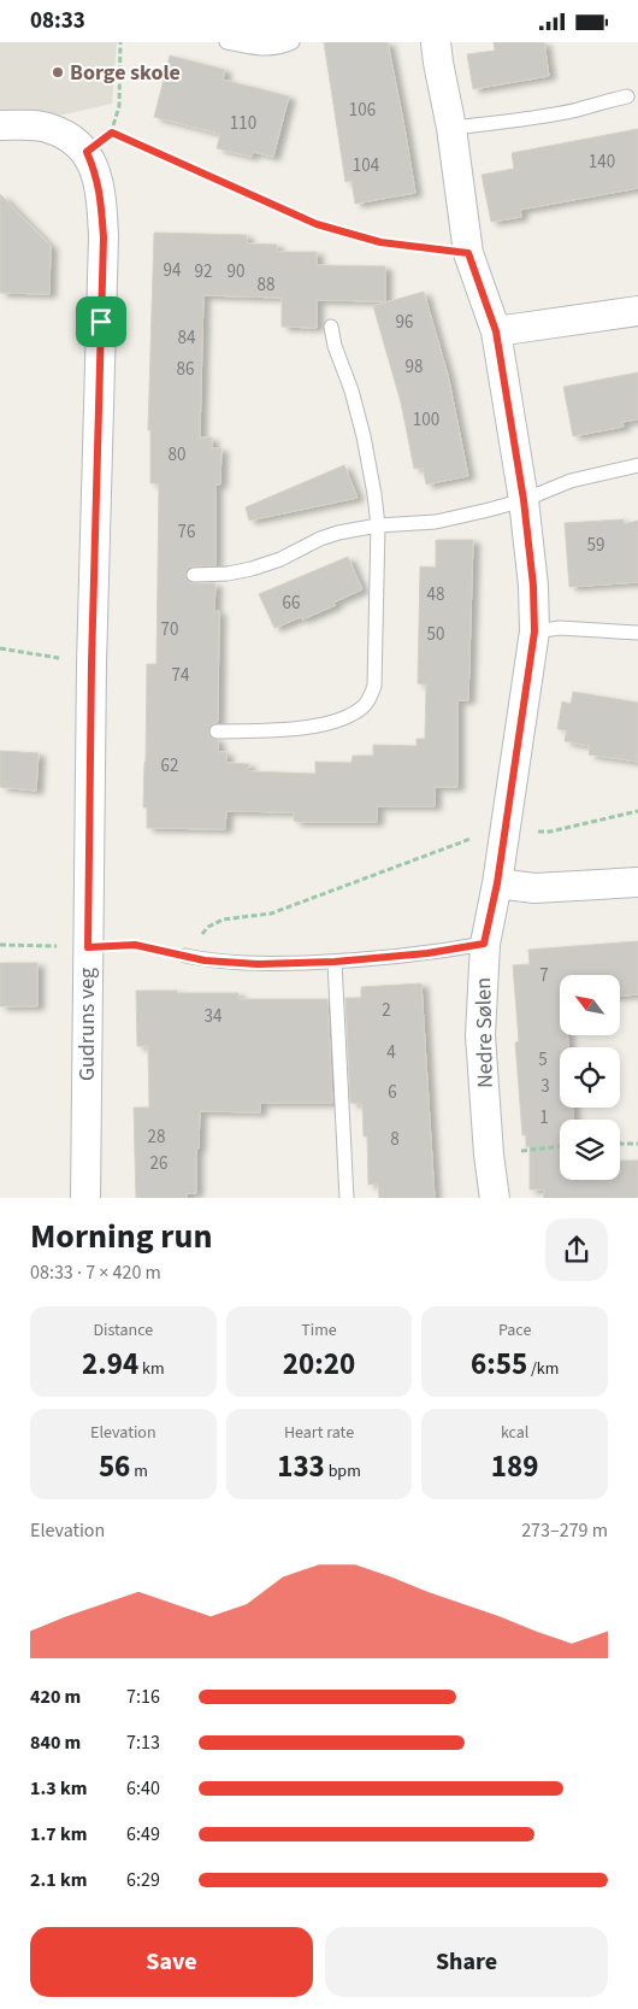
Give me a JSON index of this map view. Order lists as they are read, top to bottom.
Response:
{
  "streets": {
    "street": ["Gudruns veg", "Nedre Sølen"]
  },
  "places": ["Borge skole"],
  "house_numbers": [
    "106",
    "110",
    "140",
    "104",
    "94",
    "92",
    "90",
    "88",
    "96",
    "84",
    "98",
    "86",
    "100",
    "80",
    "76",
    "59",
    "48",
    "66",
    "70",
    "50",
    "74",
    "62",
    "7",
    "2",
    "34",
    "4",
    "5",
    "3",
    "6",
    "1",
    "28",
    "8",
    "26"
  ],
  "north": "top left",
  "page": {
    "status": "08:33",
    "heading": ["Morning run", "08:33 · 7 × 420 m"],
    "stats": [
      ["Distance", "2.94 km"],
      ["Time", "20:20"],
      ["Pace", "6:55 /km"],
      ["Elevation", "56 m"],
      ["Heart rate", "133 bpm"],
      ["kcal", "189"]
    ],
    "chart": ["Elevation", "273–279 m"],
    "list": [
      {
        "name": "420 m",
        "note": "7:16"
      },
      {
        "name": "840 m",
        "note": "7:13"
      },
      {
        "name": "1.3 km",
        "note": "6:40"
      },
      {
        "name": "1.7 km",
        "note": "6:49"
      },
      {
        "name": "2.1 km",
        "note": "6:29"
      }
    ],
    "buttons": ["Save", "Share"]
  }
}
